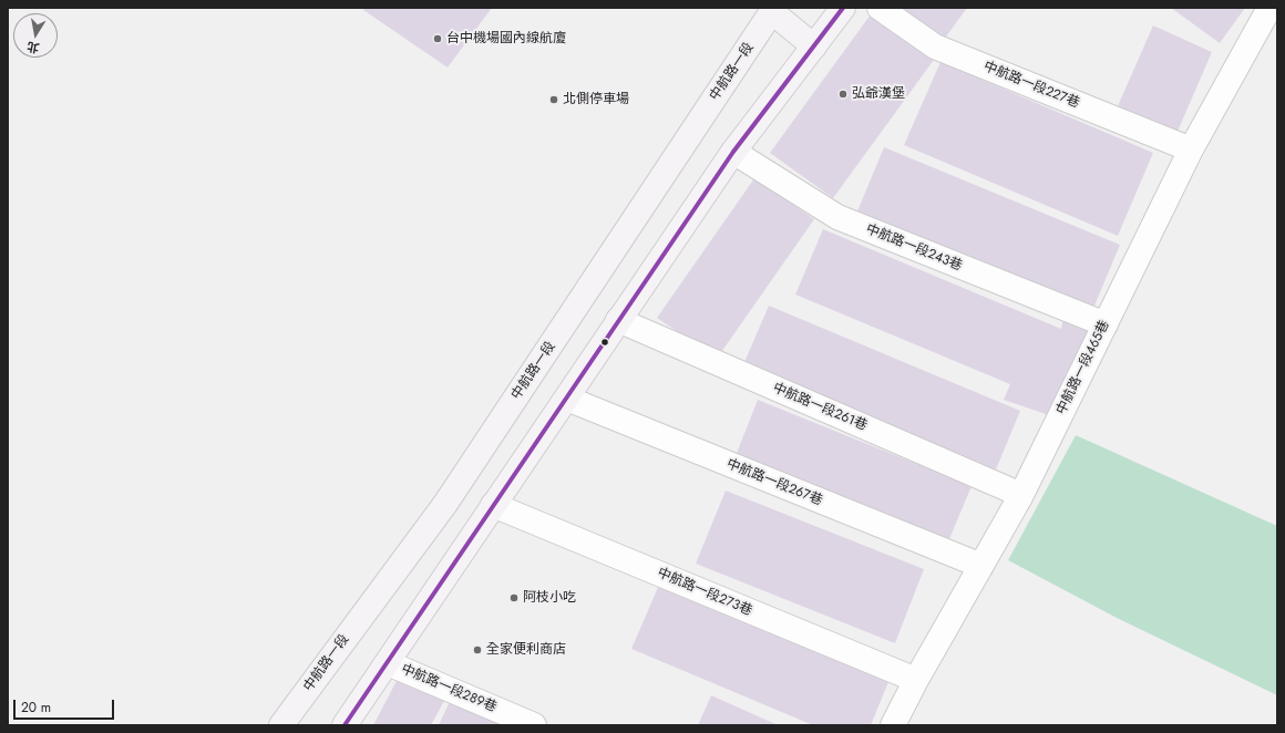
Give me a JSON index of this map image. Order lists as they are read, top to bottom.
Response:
{
  "streets": {
    "main road": ["中航路一段"],
    "lane": [
      "中航路一段227巷",
      "中航路一段243巷",
      "中航路一段465巷",
      "中航路一段261巷",
      "中航路一段267巷",
      "中航路一段273巷",
      "中航路一段289巷"
    ]
  },
  "crossings": [
    ["中航路一段227巷", "中航路一段465巷"],
    ["中航路一段243巷", "中航路一段465巷"],
    ["中航路一段465巷", "中航路一段261巷"],
    ["中航路一段465巷", "中航路一段267巷"],
    ["中航路一段465巷", "中航路一段273巷"]
  ],
  "places": [
    "台中機場國內線航廈",
    "弘爺漢堡",
    "北側停車場",
    "阿枝小吃",
    "全家便利商店"
  ],
  "scale_bar": "20 m",
  "north": "bottom"
}
